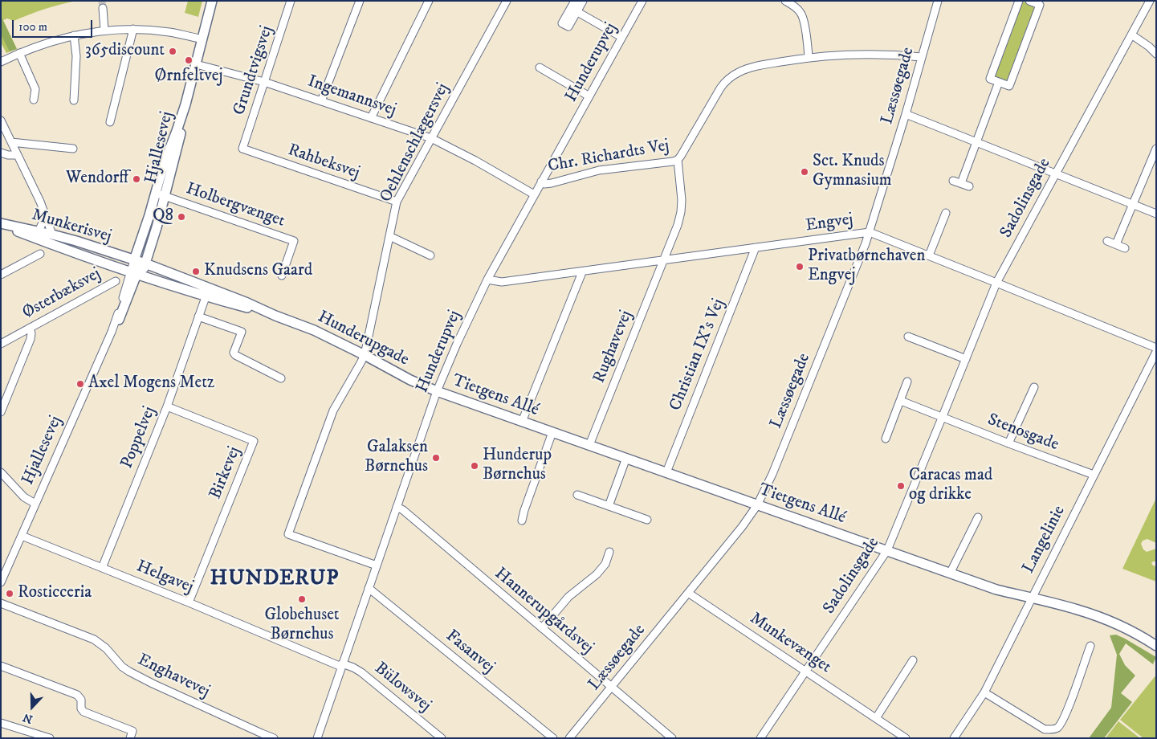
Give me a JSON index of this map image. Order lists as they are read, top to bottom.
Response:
{
  "streets": {
    "main road": [
      "Hjallesevej",
      "Munkerisvej",
      "Hunderupgade",
      "Tietgens Allé"
    ],
    "street": [
      "Hunderupvej",
      "Grundtvigsvej",
      "Læssøegade",
      "Ingemannsvej",
      "Oehlenschlægersvej",
      "Chr. Richardts Vej",
      "Rahbeksvej",
      "Sadolinsgade",
      "Holbergvænget",
      "Engvej",
      "Østerbæksvej",
      "Rughavevej",
      "Christian IX's Vej",
      "Stenosgade",
      "Poppelvej",
      "Birkevej",
      "Langelinie",
      "Helgavej",
      "Hannerupgårdsvej",
      "Munkevænget",
      "Fasanvej",
      "Enghavevej",
      "Bülowsvej"
    ]
  },
  "crossings": [
    ["Hunderupvej", "Ingemannsvej"],
    ["Hunderupvej", "Oehlenschlægersvej"],
    ["Hunderupvej", "Chr. Richardts Vej"],
    ["Hunderupvej", "Engvej"],
    ["Hunderupvej", "Hunderupgade"],
    ["Hunderupvej", "Tietgens Allé"],
    ["Hunderupvej", "Helgavej"],
    ["Hunderupvej", "Hannerupgårdsvej"],
    ["Hunderupvej", "Fasanvej"],
    ["Hunderupvej", "Bülowsvej"],
    ["Grundtvigsvej", "Ingemannsvej"],
    ["Grundtvigsvej", "Rahbeksvej"],
    ["Læssøegade", "Chr. Richardts Vej"],
    ["Læssøegade", "Engvej"],
    ["Læssøegade", "Tietgens Allé"],
    ["Læssøegade", "Hannerupgårdsvej"],
    ["Læssøegade", "Munkevænget"],
    ["Ingemannsvej", "Oehlenschlægersvej"],
    ["Ingemannsvej", "Hjallesevej"],
    ["Oehlenschlægersvej", "Rahbeksvej"],
    ["Oehlenschlægersvej", "Hunderupgade"],
    ["Hjallesevej", "Holbergvænget"],
    ["Hjallesevej", "Munkerisvej"],
    ["Hjallesevej", "Hunderupgade"],
    ["Hjallesevej", "Helgavej"],
    ["Chr. Richardts Vej", "Rughavevej"],
    ["Sadolinsgade", "Engvej"],
    ["Sadolinsgade", "Tietgens Allé"],
    ["Sadolinsgade", "Stenosgade"],
    ["Sadolinsgade", "Munkevænget"],
    ["Engvej", "Rughavevej"],
    ["Engvej", "Christian IX's Vej"],
    ["Munkerisvej", "Hunderupgade"],
    ["Hunderupgade", "Tietgens Allé"],
    ["Hunderupgade", "Poppelvej"],
    ["Rughavevej", "Tietgens Allé"],
    ["Christian IX's Vej", "Tietgens Allé"],
    ["Tietgens Allé", "Langelinie"],
    ["Stenosgade", "Langelinie"],
    ["Poppelvej", "Birkevej"],
    ["Poppelvej", "Helgavej"],
    ["Birkevej", "Helgavej"],
    ["Helgavej", "Bülowsvej"]
  ],
  "districts": ["HUNDERUP"],
  "places": [
    "365discount",
    "Ørnfeltvej",
    "Sct. Knuds Gymnasium",
    "Wendorff",
    "Q8",
    "Privatbørnehaven Engvej",
    "Knudsens Gaard",
    "Axel Mogens Metz",
    "Galaksen Børnehus",
    "Hunderup Børnehus",
    "Caracas mad og drikke",
    "Rosticceria",
    "Globehuset Børnehus"
  ],
  "scale_bar": "100 m",
  "north": "bottom"
}
